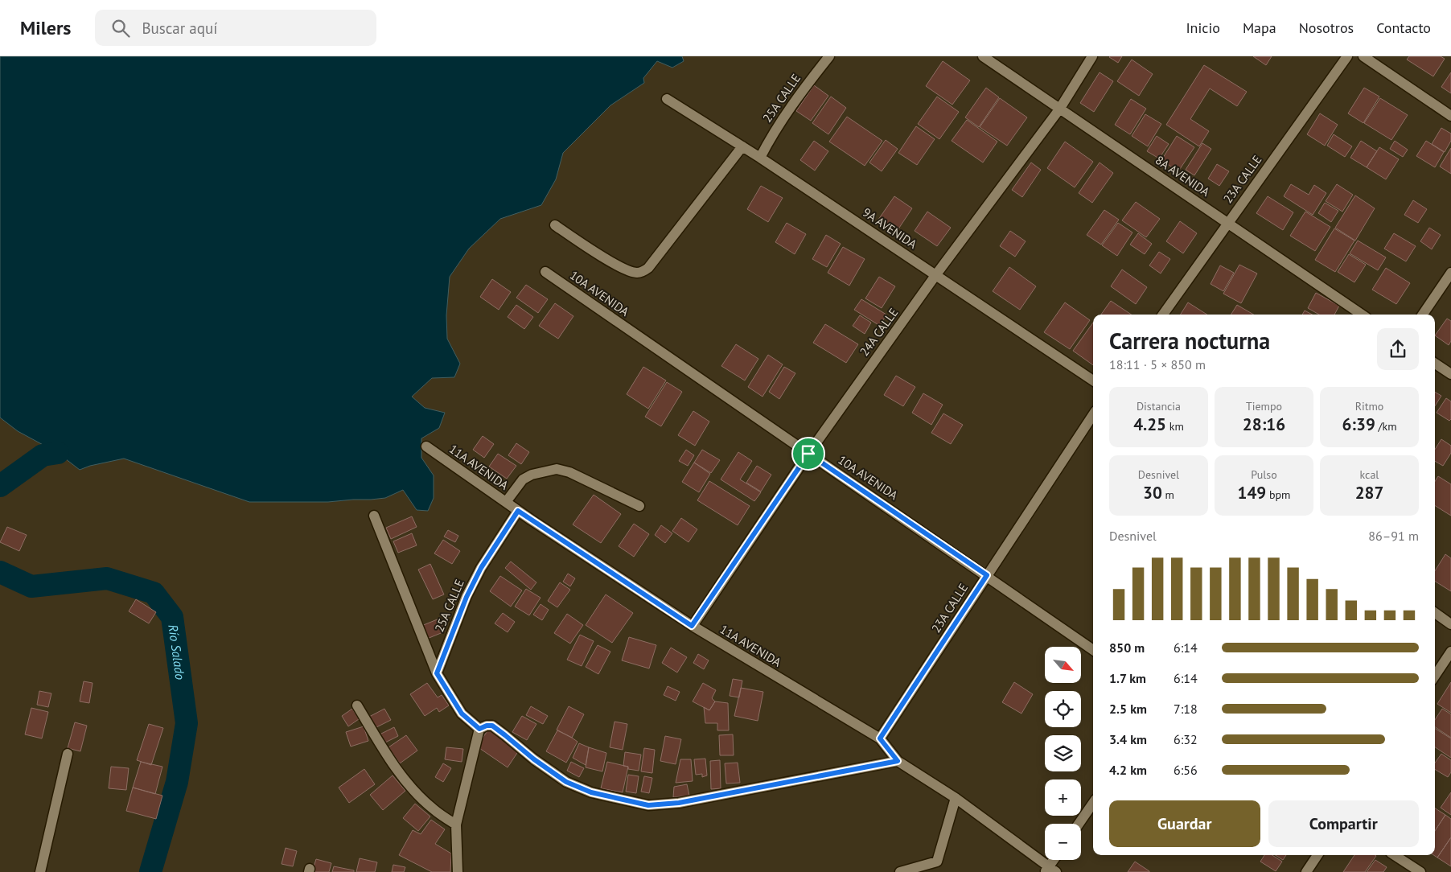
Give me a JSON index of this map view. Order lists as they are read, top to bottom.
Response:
{
  "streets": {
    "street": [
      "25A CALLE",
      "8A AVENIDA",
      "23A CALLE",
      "9A AVENIDA",
      "10A AVENIDA",
      "24A CALLE",
      "11A AVENIDA"
    ]
  },
  "crossings": [
    ["25A CALLE", "9A AVENIDA"],
    ["25A CALLE", "11A AVENIDA"],
    ["8A AVENIDA", "23A CALLE"],
    ["8A AVENIDA", "24A CALLE"],
    ["23A CALLE", "10A AVENIDA"],
    ["23A CALLE", "11A AVENIDA"],
    ["9A AVENIDA", "24A CALLE"],
    ["10A AVENIDA", "24A CALLE"],
    ["24A CALLE", "11A AVENIDA"]
  ],
  "water": ["Río Salado"],
  "north": "bottom right",
  "page": {
    "header": "Milers",
    "search": "Buscar aquí",
    "nav": [
      "Inicio",
      "Mapa",
      "Nosotros",
      "Contacto"
    ],
    "heading": ["Carrera nocturna", "18:11 · 5 × 850 m"],
    "stats": [
      ["Distancia", "4.25 km"],
      ["Tiempo", "28:16"],
      ["Ritmo", "6:39 /km"],
      ["Desnivel", "30 m"],
      ["Pulso", "149 bpm"],
      ["kcal", "287"]
    ],
    "chart": ["Desnivel", "86–91 m"],
    "list": [
      {
        "name": "850 m",
        "note": "6:14"
      },
      {
        "name": "1.7 km",
        "note": "6:14"
      },
      {
        "name": "2.5 km",
        "note": "7:18"
      },
      {
        "name": "3.4 km",
        "note": "6:32"
      },
      {
        "name": "4.2 km",
        "note": "6:56"
      }
    ],
    "map_buttons": ["+", "−"],
    "buttons": ["Guardar", "Compartir"]
  }
}
